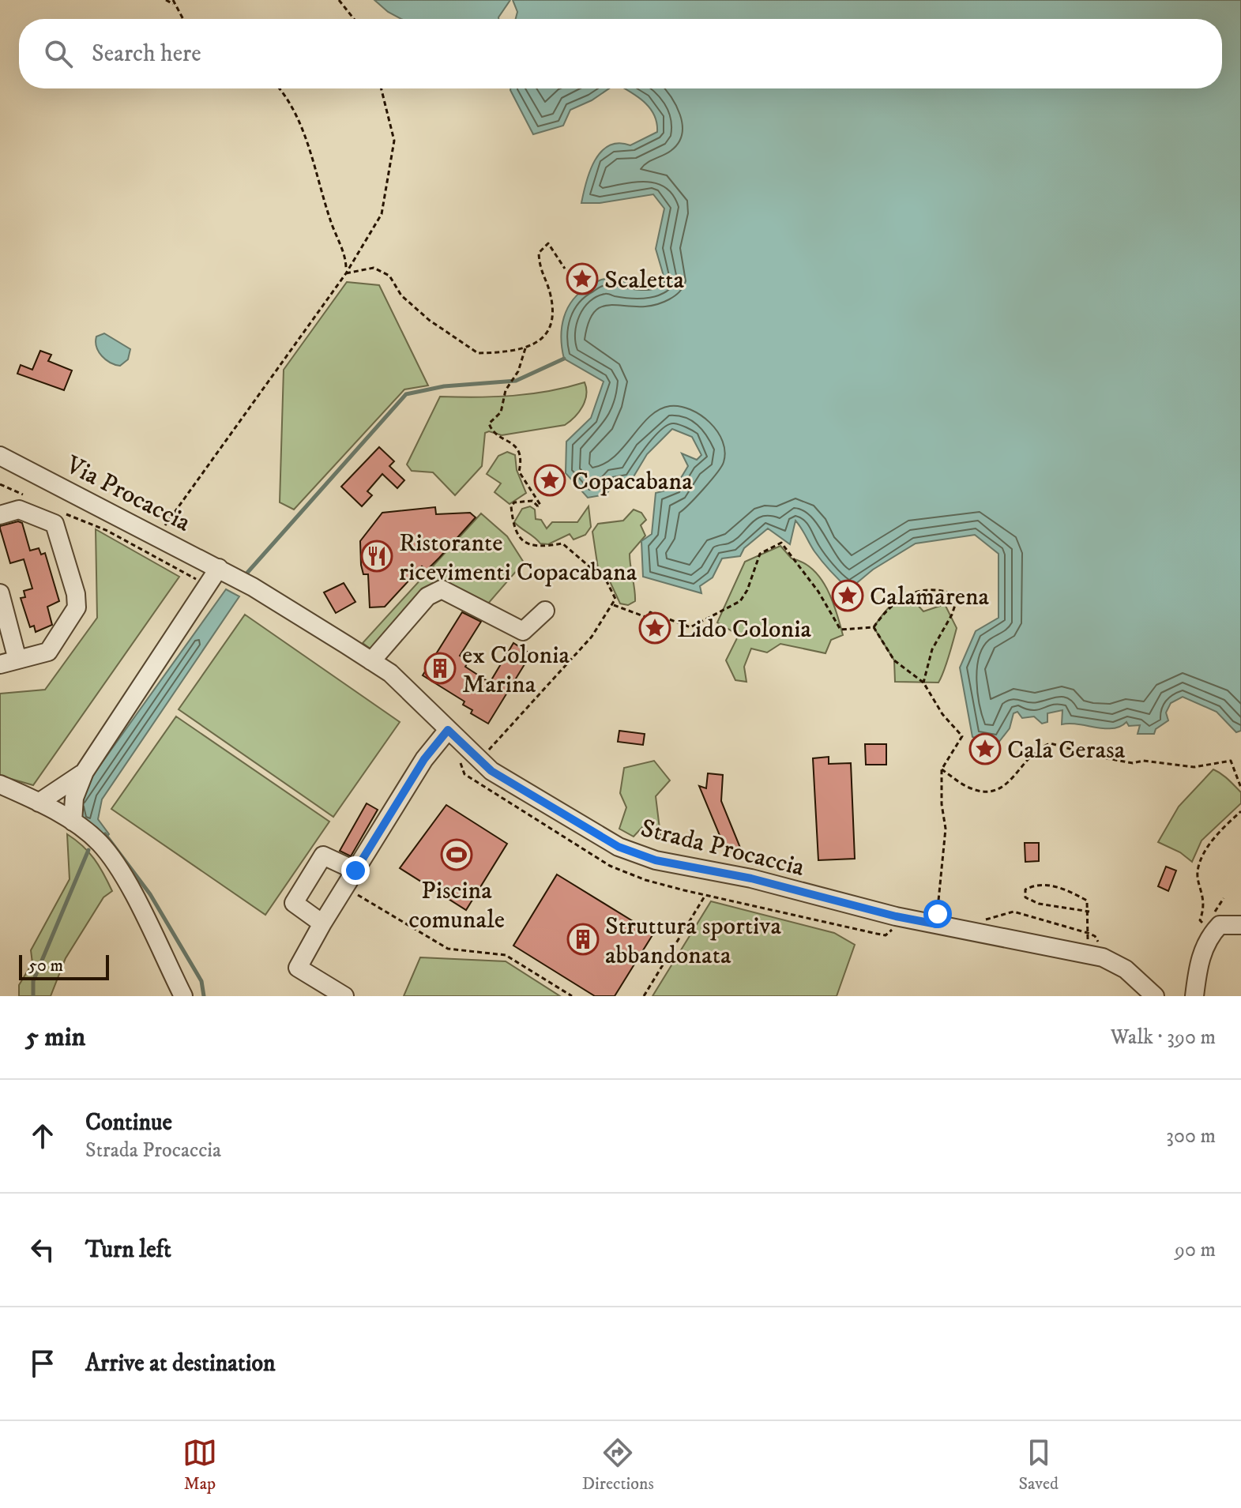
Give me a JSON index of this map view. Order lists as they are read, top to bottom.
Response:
{
  "streets": {
    "street": ["Via Procaccia", "Strada Procaccia"]
  },
  "crossings": [
    ["Via Procaccia", "Strada Procaccia"]
  ],
  "places": {
    "place": [
      "Scaletta",
      "Copacabana",
      "Calamarena",
      "Lido Colonia",
      "Cala Cerasa"
    ],
    "restaurant": ["Ristorante ricevimenti Copacabana"],
    "building": ["ex Colonia Marina", "Struttura sportiva abbandonata"],
    "sports": ["Piscina comunale"]
  },
  "scale_bar": "50 m",
  "page": {
    "search": "Search here",
    "scale": "50 m",
    "heading": ["5 min", "Walk · 390 m"],
    "list": [
      ["Continue", "Strada Procaccia", "300 m"],
      ["Turn left", "90 m"],
      "Arrive at destination"
    ],
    "nav": ["Map", "Directions", "Saved"]
  }
}
